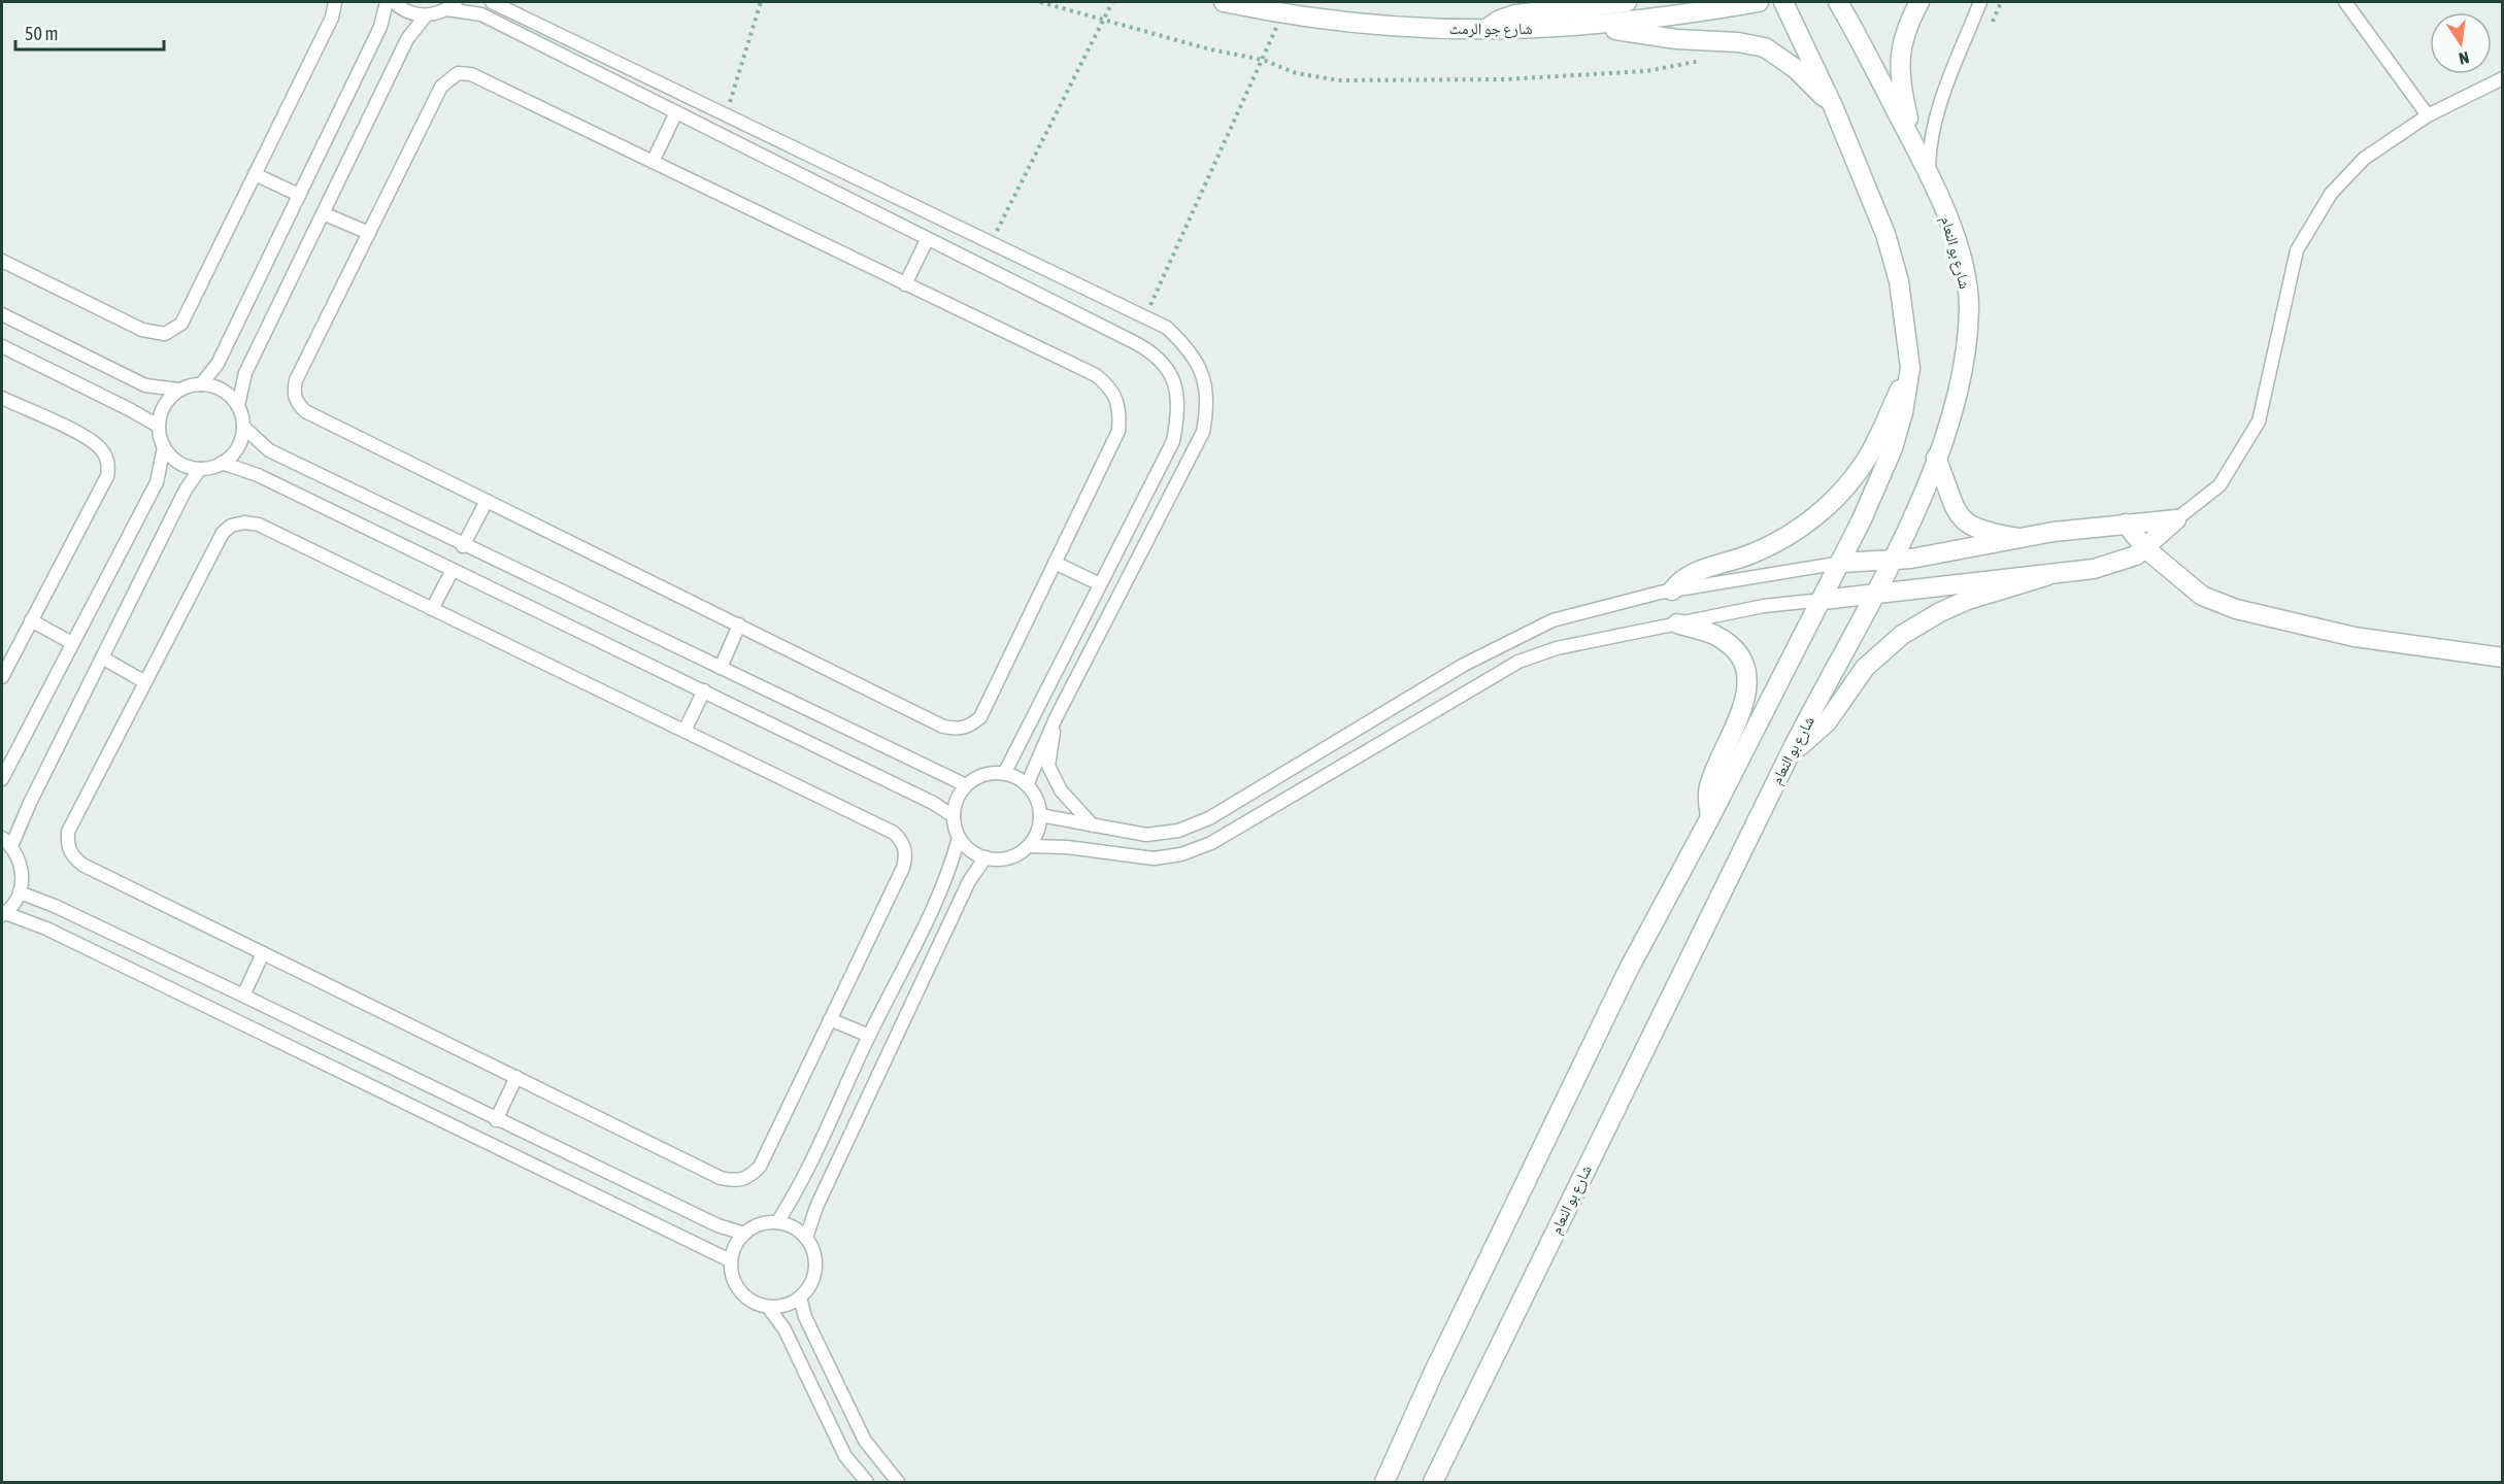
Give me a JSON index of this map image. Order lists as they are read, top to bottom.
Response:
{
  "streets": {
    "street": ["شارع جو الرمث", "شارع بو النعام"]
  },
  "scale_bar": "50 m",
  "north": "bottom"
}
